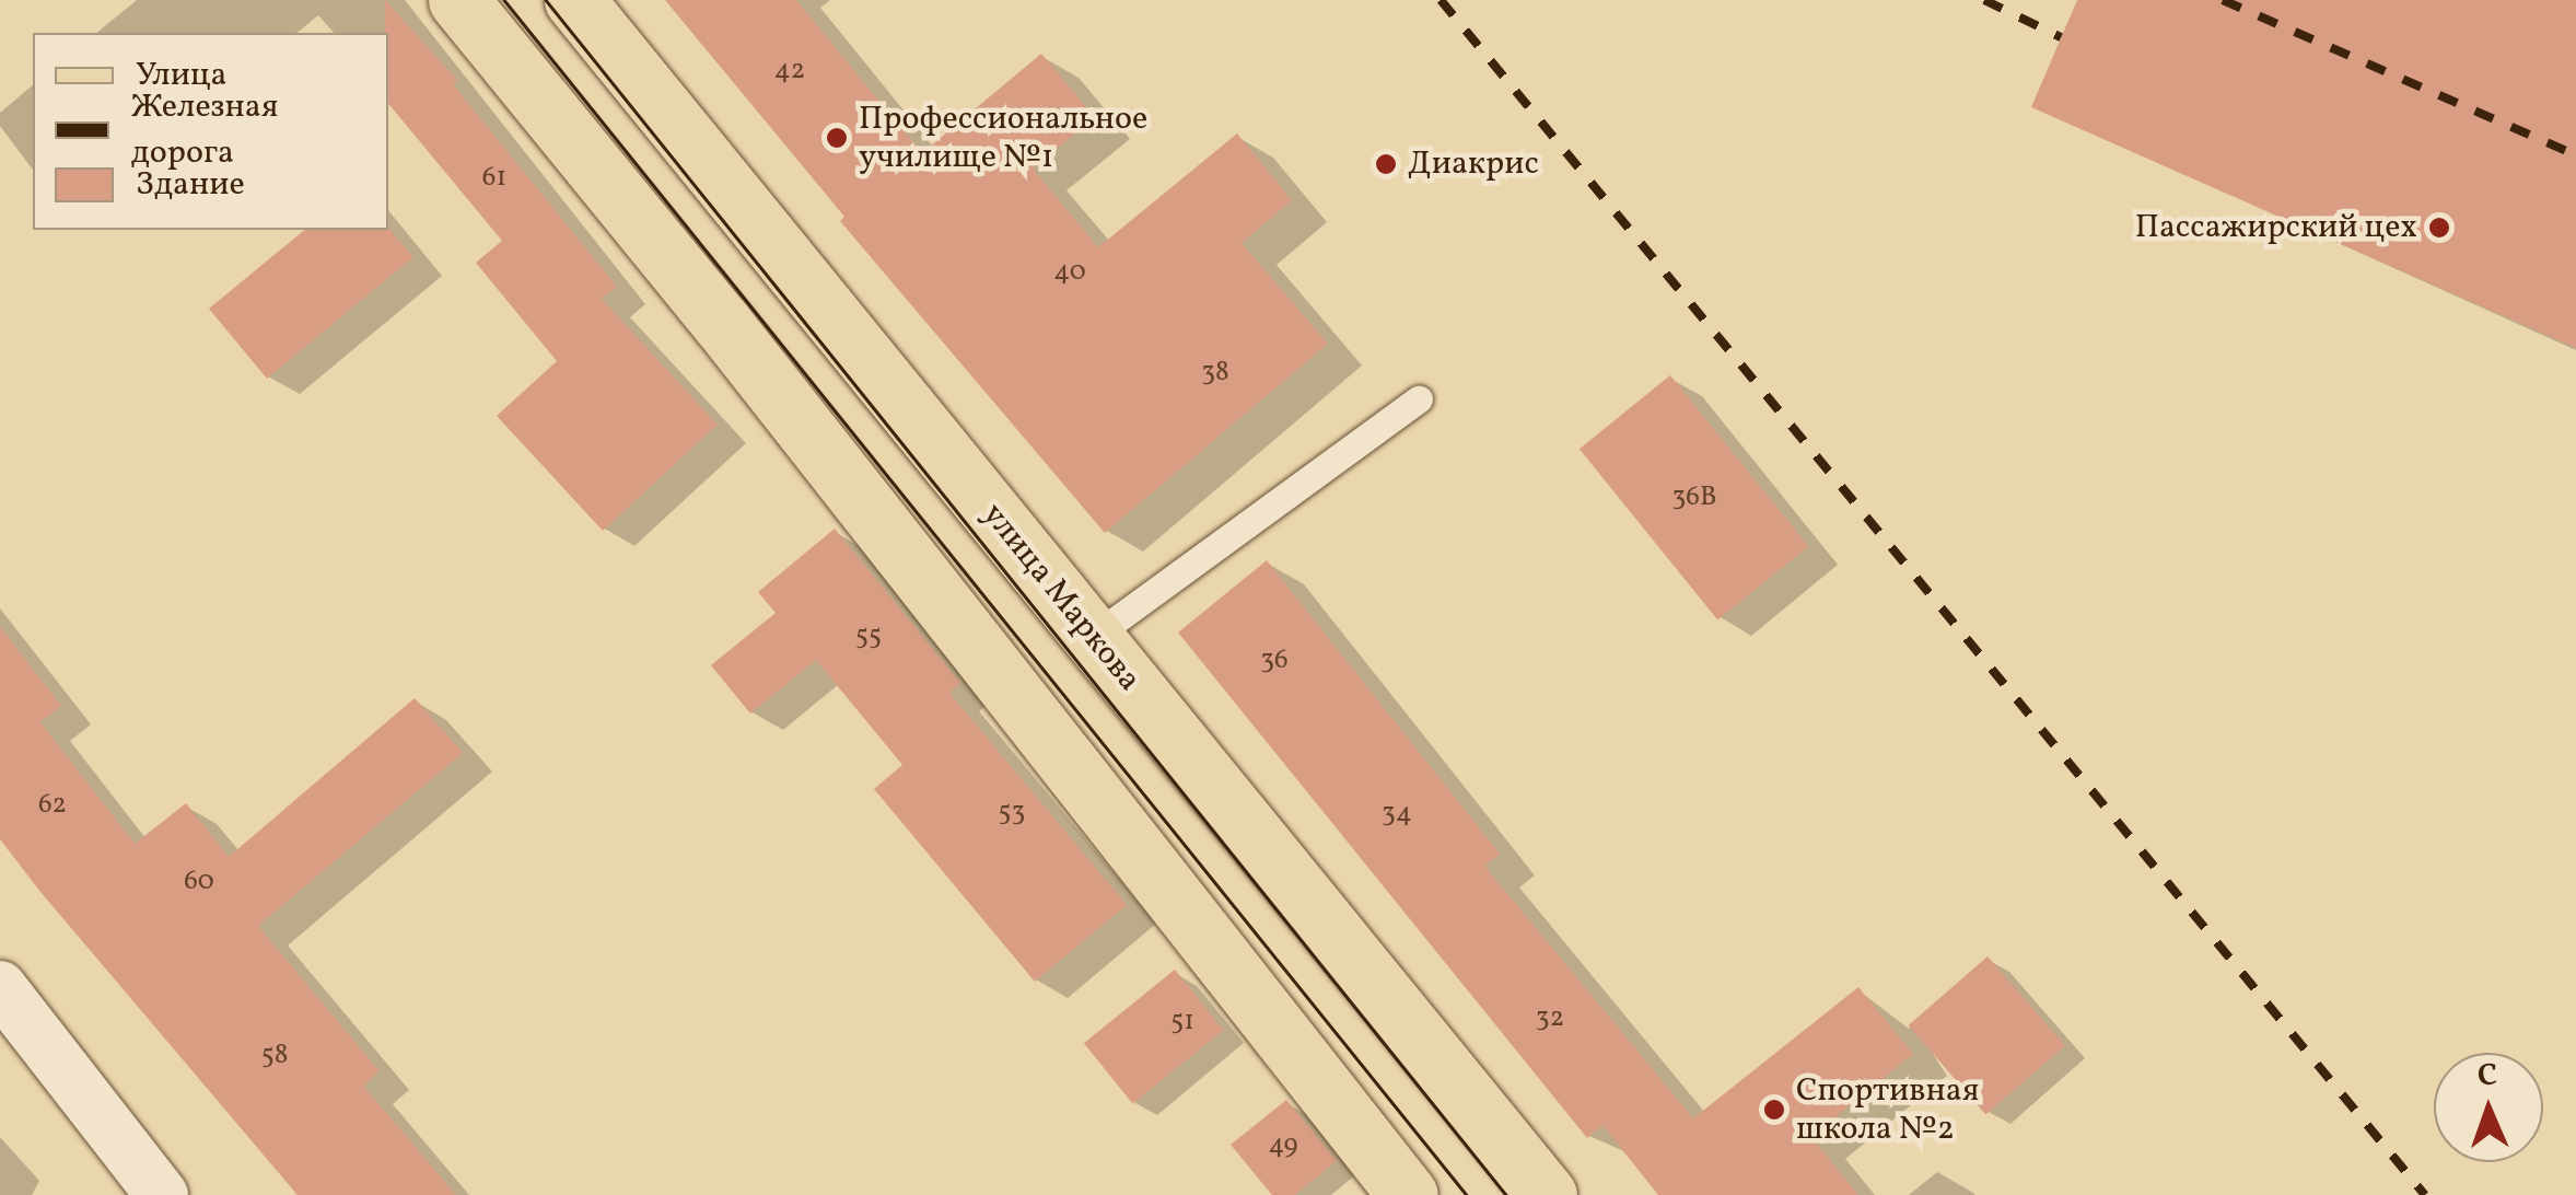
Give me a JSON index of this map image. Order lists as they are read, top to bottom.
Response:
{
  "streets": {
    "main road": ["улица Маркова"]
  },
  "places": [
    "Профессиональное училище №1",
    "Диакрис",
    "Пассажирский цех",
    "Спортивная школа №2"
  ],
  "house_numbers": [
    "42",
    "61",
    "40",
    "38",
    "36В",
    "55",
    "36",
    "62",
    "53",
    "34",
    "60",
    "32",
    "51",
    "58",
    "49"
  ],
  "legend": ["Улица", "Железная дорога", "Здание"],
  "north": "top"
}
